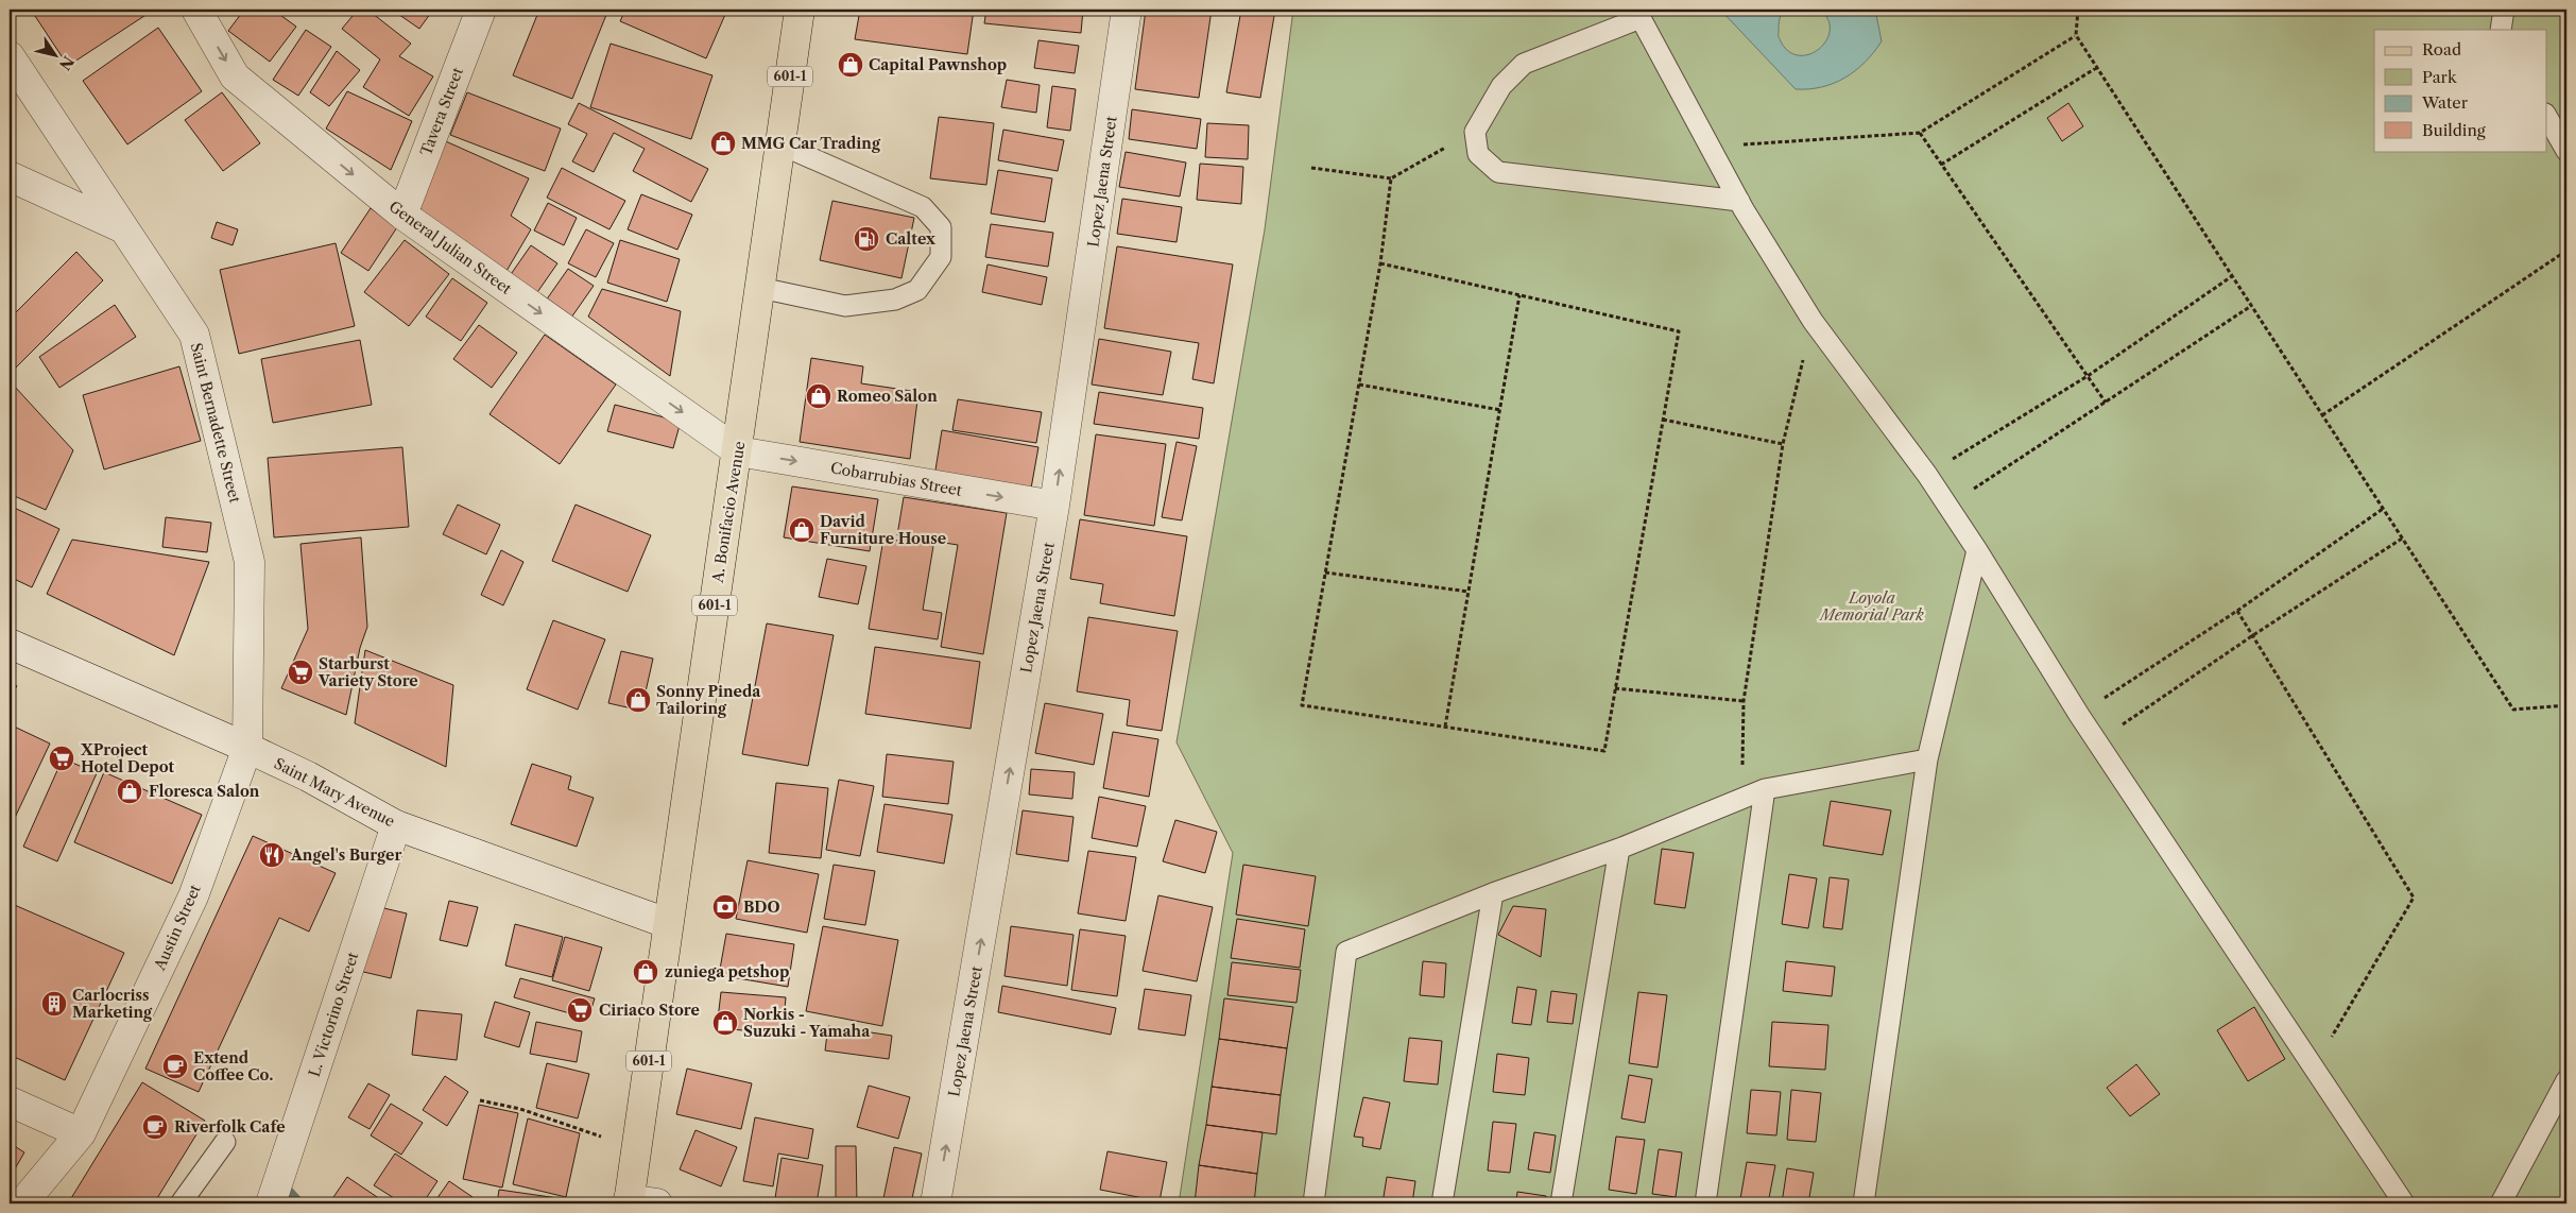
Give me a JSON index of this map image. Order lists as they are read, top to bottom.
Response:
{
  "streets": {
    "main road": ["601-1", "A. Bonifacio Avenue"],
    "street": [
      "Tavera Street",
      "Lopez Jaena Street",
      "General Julian Street",
      "Saint Bernadette Street",
      "Cobarrubias Street",
      "Saint Mary Avenue",
      "Austin Street",
      "L. Victorino Street"
    ]
  },
  "crossings": [
    ["Tavera Street", "General Julian Street"],
    ["Lopez Jaena Street", "Cobarrubias Street"],
    ["General Julian Street", "Cobarrubias Street"],
    ["General Julian Street", "A. Bonifacio Avenue"],
    ["Saint Bernadette Street", "Saint Mary Avenue"],
    ["Saint Bernadette Street", "Austin Street"],
    ["Cobarrubias Street", "A. Bonifacio Avenue"],
    ["A. Bonifacio Avenue", "Saint Mary Avenue"],
    ["Saint Mary Avenue", "Austin Street"],
    ["Saint Mary Avenue", "L. Victorino Street"]
  ],
  "one_way": ["Lopez Jaena Street", "General Julian Street", "Cobarrubias Street"],
  "parks": ["Loyola Memorial Park"],
  "places": {
    "shop": [
      "Capital Pawnshop",
      "MMG Car Trading",
      "Romeo Salon",
      "David Furniture House",
      "Sonny Pineda Tailoring",
      "Floresca Salon",
      "zuniega petshop",
      "Norkis - Suzuki - Yamaha"
    ],
    "fuel station": ["Caltex"],
    "supermarket": ["Starburst Variety Store", "XProject Hotel Depot", "Ciriaco Store"],
    "restaurant": ["Angel's Burger"],
    "bank": ["BDO"],
    "building": ["Carlocriss Marketing"],
    "cafe": ["Extend Coffee Co.", "Riverfolk Cafe"]
  },
  "legend": [
    "Road",
    "Park",
    "Water",
    "Building"
  ],
  "north": "bottom right"
}
